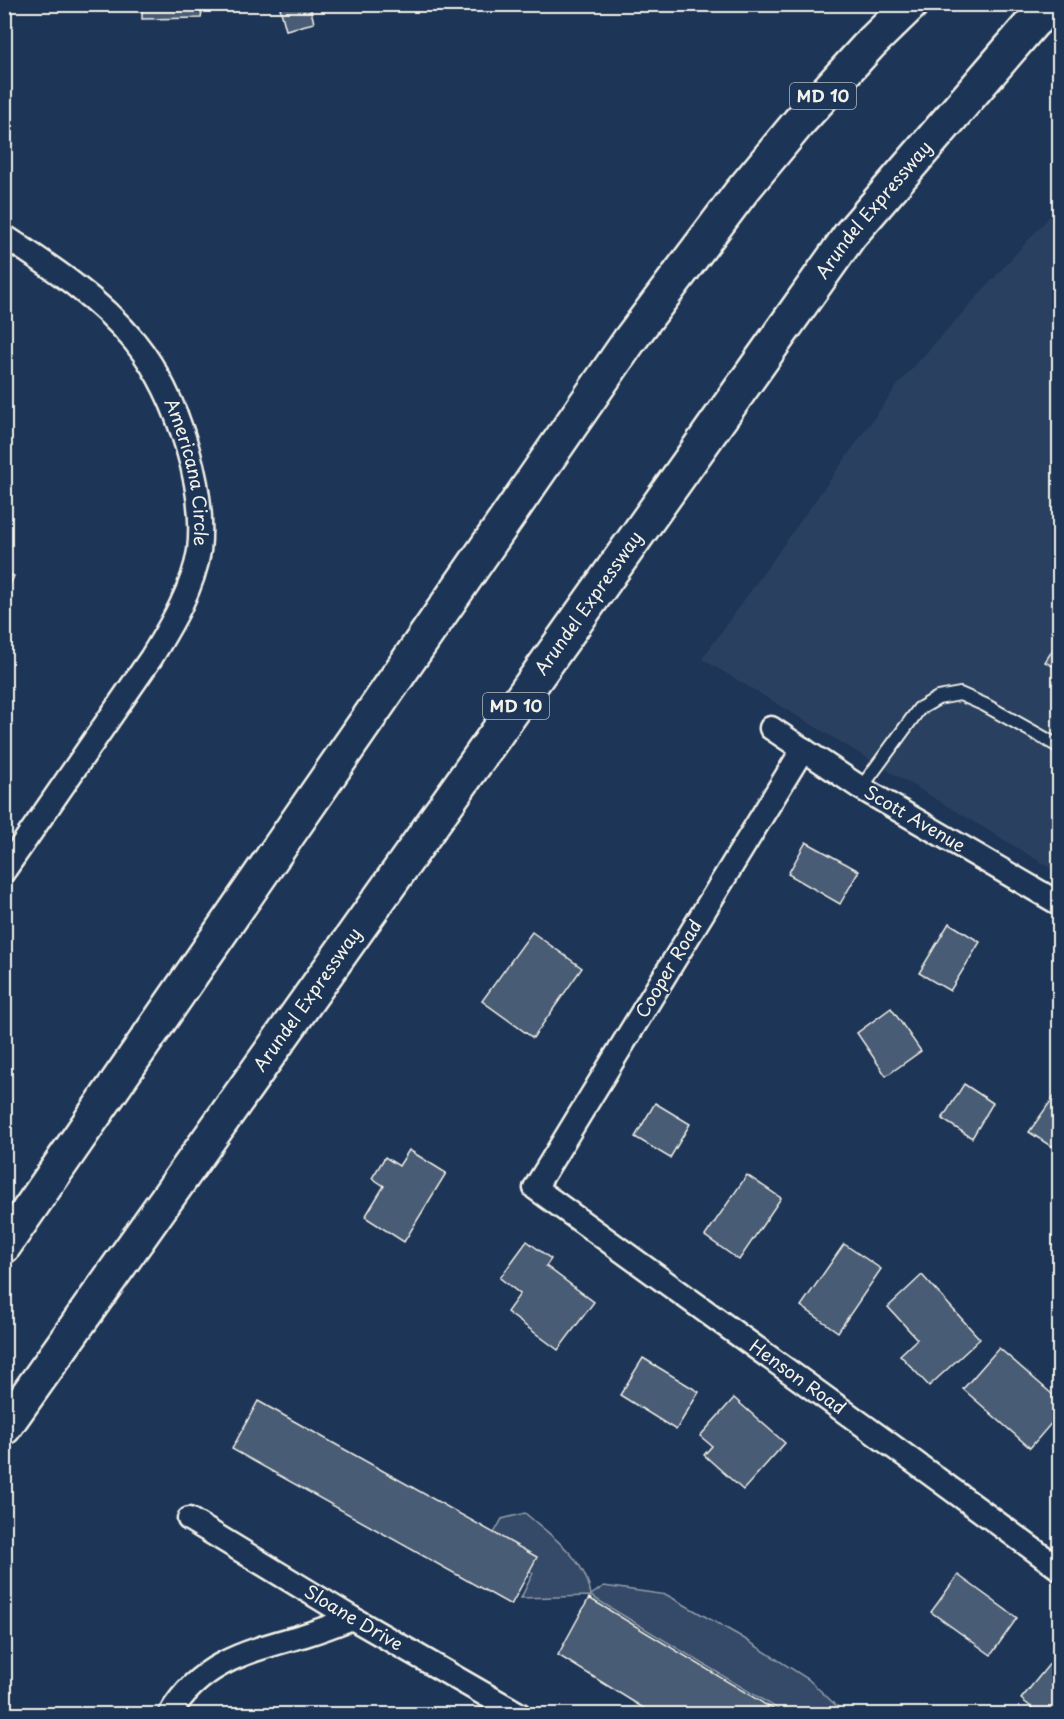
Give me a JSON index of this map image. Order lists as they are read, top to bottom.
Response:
{
  "streets": {
    "highway": ["MD 10", "Arundel Expressway"],
    "street": [
      "Americana Circle",
      "Scott Avenue",
      "Cooper Road",
      "Henson Road",
      "Sloane Drive"
    ]
  },
  "crossings": [
    ["Scott Avenue", "Cooper Road"],
    ["Cooper Road", "Henson Road"]
  ]
}
